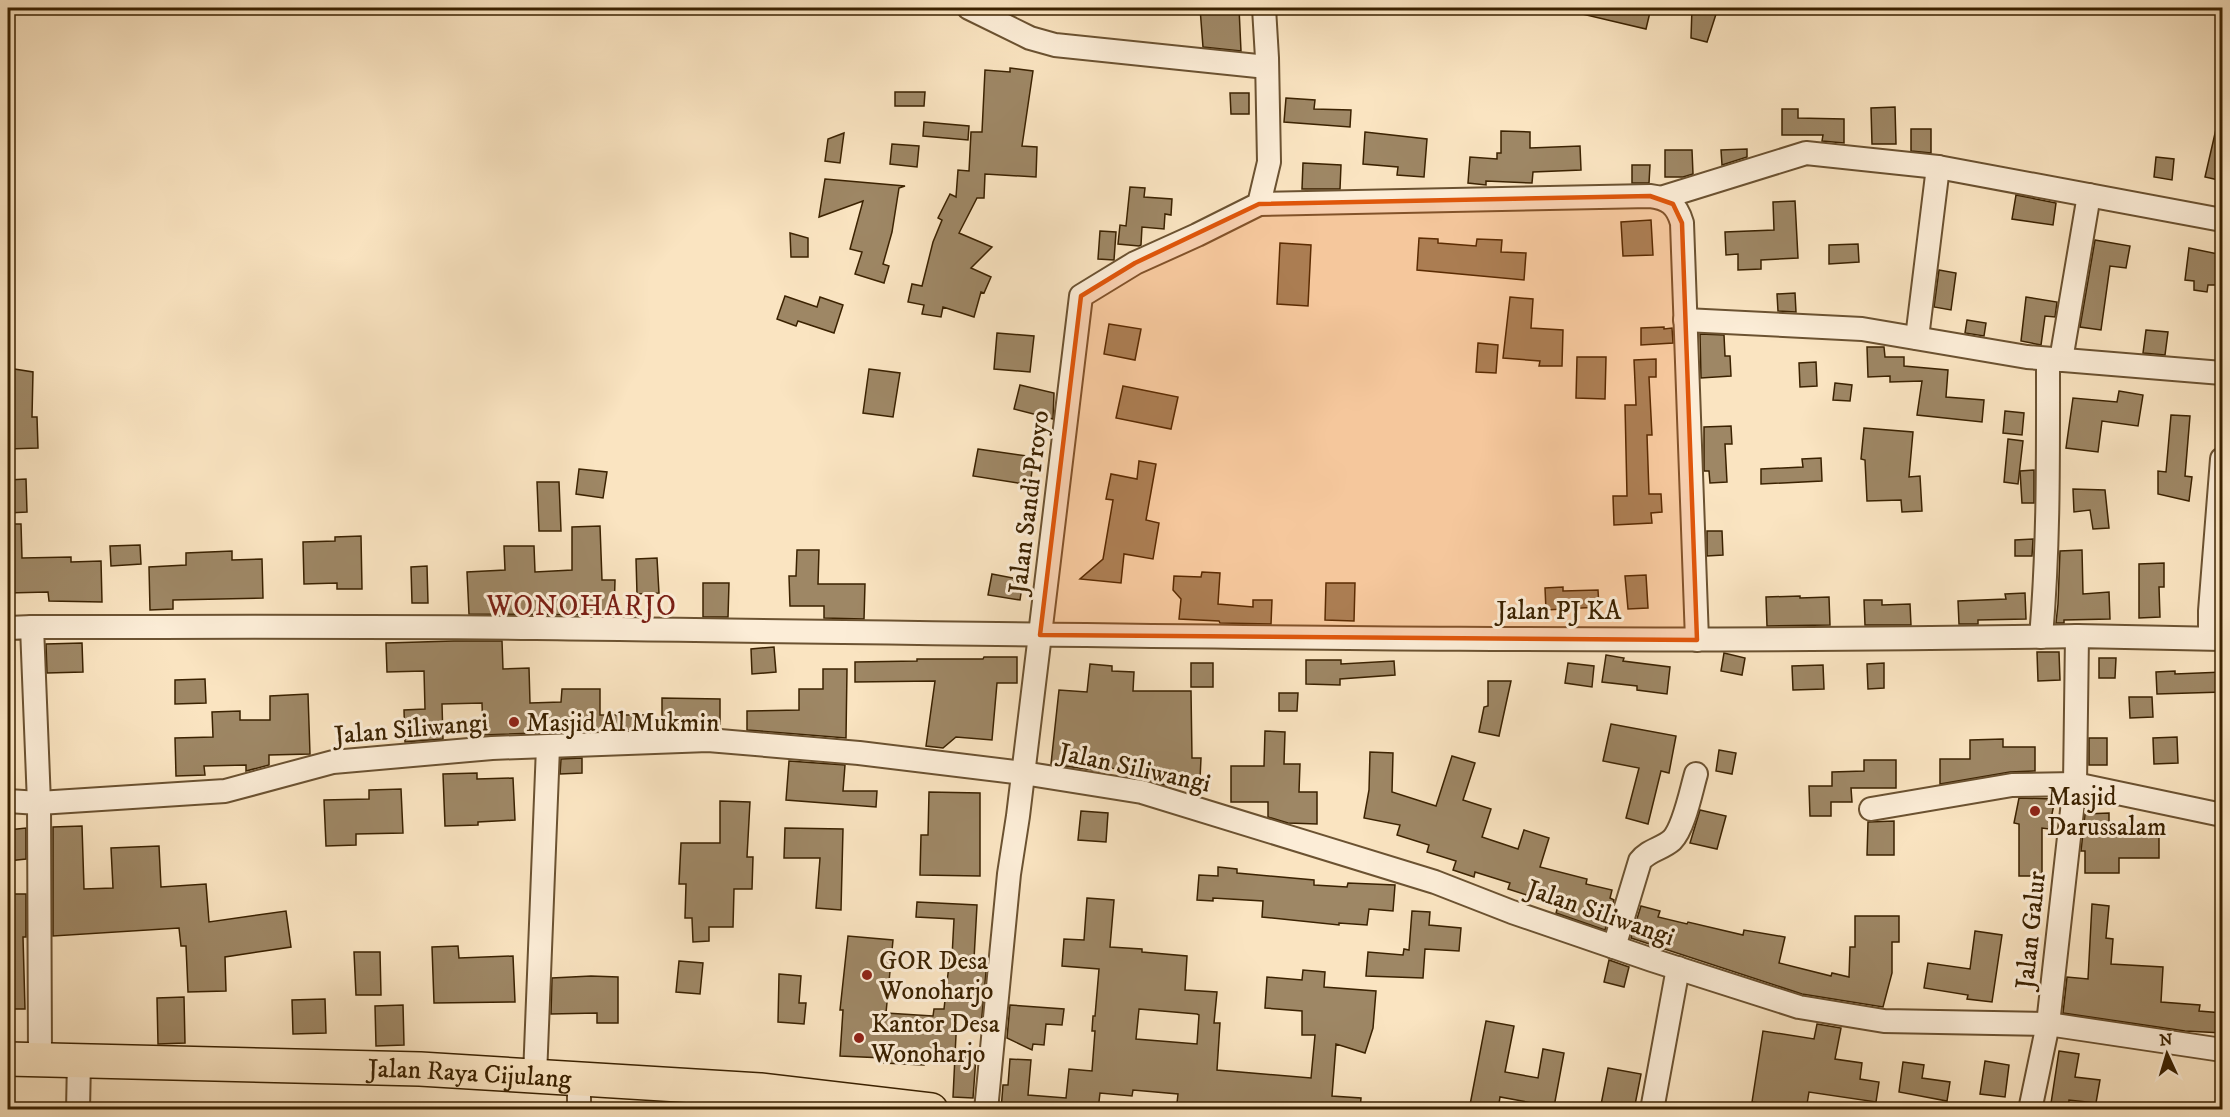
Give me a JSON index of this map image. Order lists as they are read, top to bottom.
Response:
{
  "streets": {
    "highway": ["Jalan Raya Cijulang"],
    "street": [
      "Jalan Sandi Proyo",
      "Jalan PJ KA",
      "Jalan Siliwangi",
      "Jalan Galur"
    ]
  },
  "crossings": [
    ["Jalan Sandi Proyo", "Jalan PJ KA"],
    ["Jalan Sandi Proyo", "Jalan Siliwangi"],
    ["Jalan PJ KA", "Jalan Galur"],
    ["Jalan Siliwangi", "Jalan Galur"]
  ],
  "districts": ["WONOHARJO"],
  "places": [
    "Masjid Al Mukmin",
    "Masjid Darussalam",
    "GOR Desa Wonoharjo",
    "Kantor Desa Wonoharjo"
  ],
  "north": "top"
}
